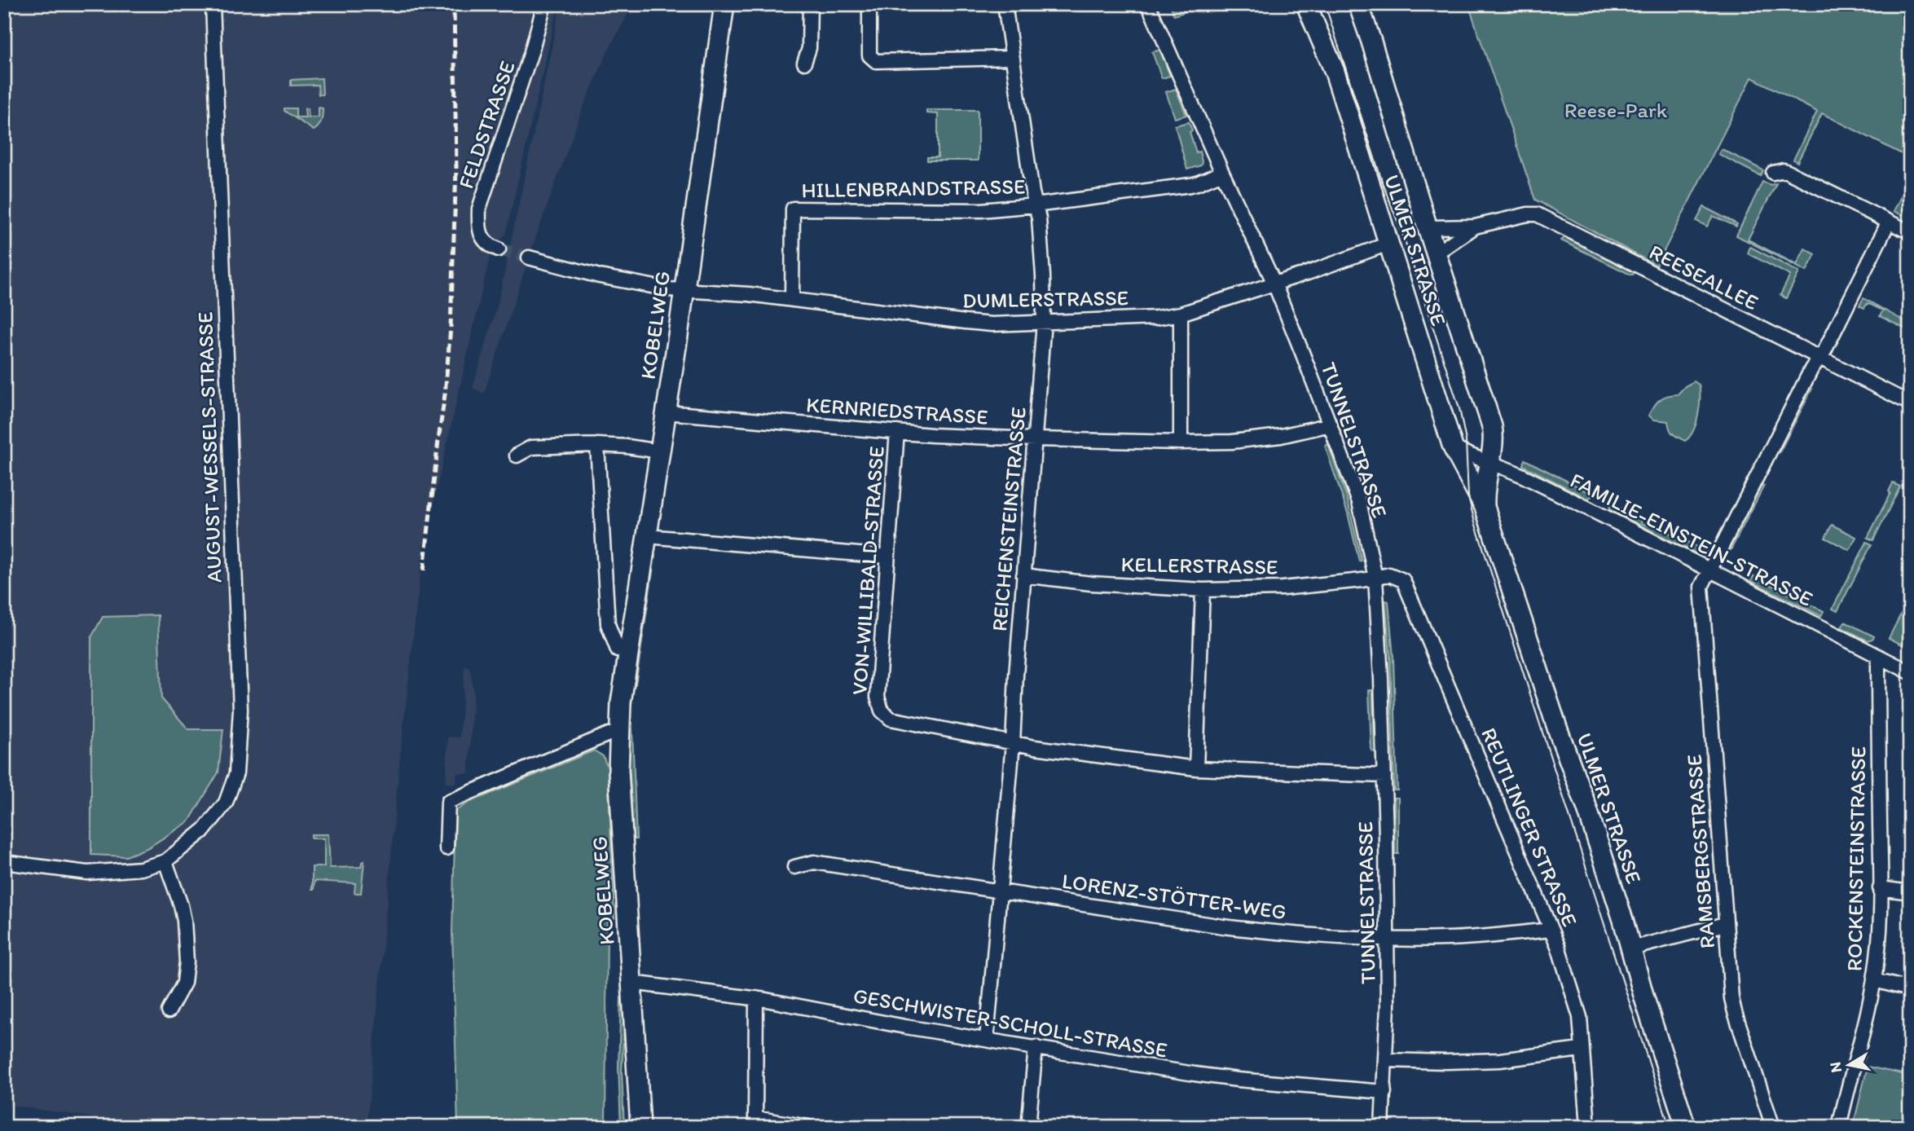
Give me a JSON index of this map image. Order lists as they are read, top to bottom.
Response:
{
  "streets": {
    "street": [
      "FELDSTRASSE",
      "HILLENBRANDSTRASSE",
      "ULMER STRASSE",
      "REESEALLEE",
      "DUMLERSTRASSE",
      "KOBELWEG",
      "KERNRIEDSTRASSE",
      "TUNNELSTRASSE",
      "AUGUST-WESSELS-STRASSE",
      "REICHENSTEINSTRASSE",
      "FAMILIE-EINSTEIN-STRASSE",
      "KELLERSTRASSE",
      "VON-WILLIBALD-STRASSE",
      "REUTLINGER STRASSE",
      "RAMSBERGSTRASSE",
      "ROCKENSTEINSTRASSE",
      "LORENZ-STÖTTER-WEG",
      "GESCHWISTER-SCHOLL-STRASSE"
    ]
  },
  "crossings": [
    ["HILLENBRANDSTRASSE", "DUMLERSTRASSE"],
    ["HILLENBRANDSTRASSE", "TUNNELSTRASSE"],
    ["HILLENBRANDSTRASSE", "REICHENSTEINSTRASSE"],
    ["ULMER STRASSE", "REESEALLEE"],
    ["ULMER STRASSE", "DUMLERSTRASSE"],
    ["ULMER STRASSE", "FAMILIE-EINSTEIN-STRASSE"],
    ["REESEALLEE", "RAMSBERGSTRASSE"],
    ["DUMLERSTRASSE", "KOBELWEG"],
    ["DUMLERSTRASSE", "TUNNELSTRASSE"],
    ["DUMLERSTRASSE", "REICHENSTEINSTRASSE"],
    ["KOBELWEG", "KERNRIEDSTRASSE"],
    ["KOBELWEG", "GESCHWISTER-SCHOLL-STRASSE"],
    ["KERNRIEDSTRASSE", "TUNNELSTRASSE"],
    ["KERNRIEDSTRASSE", "REICHENSTEINSTRASSE"],
    ["KERNRIEDSTRASSE", "VON-WILLIBALD-STRASSE"],
    ["TUNNELSTRASSE", "KELLERSTRASSE"],
    ["TUNNELSTRASSE", "VON-WILLIBALD-STRASSE"],
    ["TUNNELSTRASSE", "REUTLINGER STRASSE"],
    ["TUNNELSTRASSE", "LORENZ-STÖTTER-WEG"],
    ["TUNNELSTRASSE", "GESCHWISTER-SCHOLL-STRASSE"],
    ["REICHENSTEINSTRASSE", "KELLERSTRASSE"],
    ["REICHENSTEINSTRASSE", "VON-WILLIBALD-STRASSE"],
    ["REICHENSTEINSTRASSE", "LORENZ-STÖTTER-WEG"],
    ["REICHENSTEINSTRASSE", "GESCHWISTER-SCHOLL-STRASSE"],
    ["FAMILIE-EINSTEIN-STRASSE", "RAMSBERGSTRASSE"],
    ["FAMILIE-EINSTEIN-STRASSE", "ROCKENSTEINSTRASSE"],
    ["KELLERSTRASSE", "REUTLINGER STRASSE"],
    ["REUTLINGER STRASSE", "LORENZ-STÖTTER-WEG"]
  ],
  "parks": ["Reese-Park"],
  "north": "left"
}
